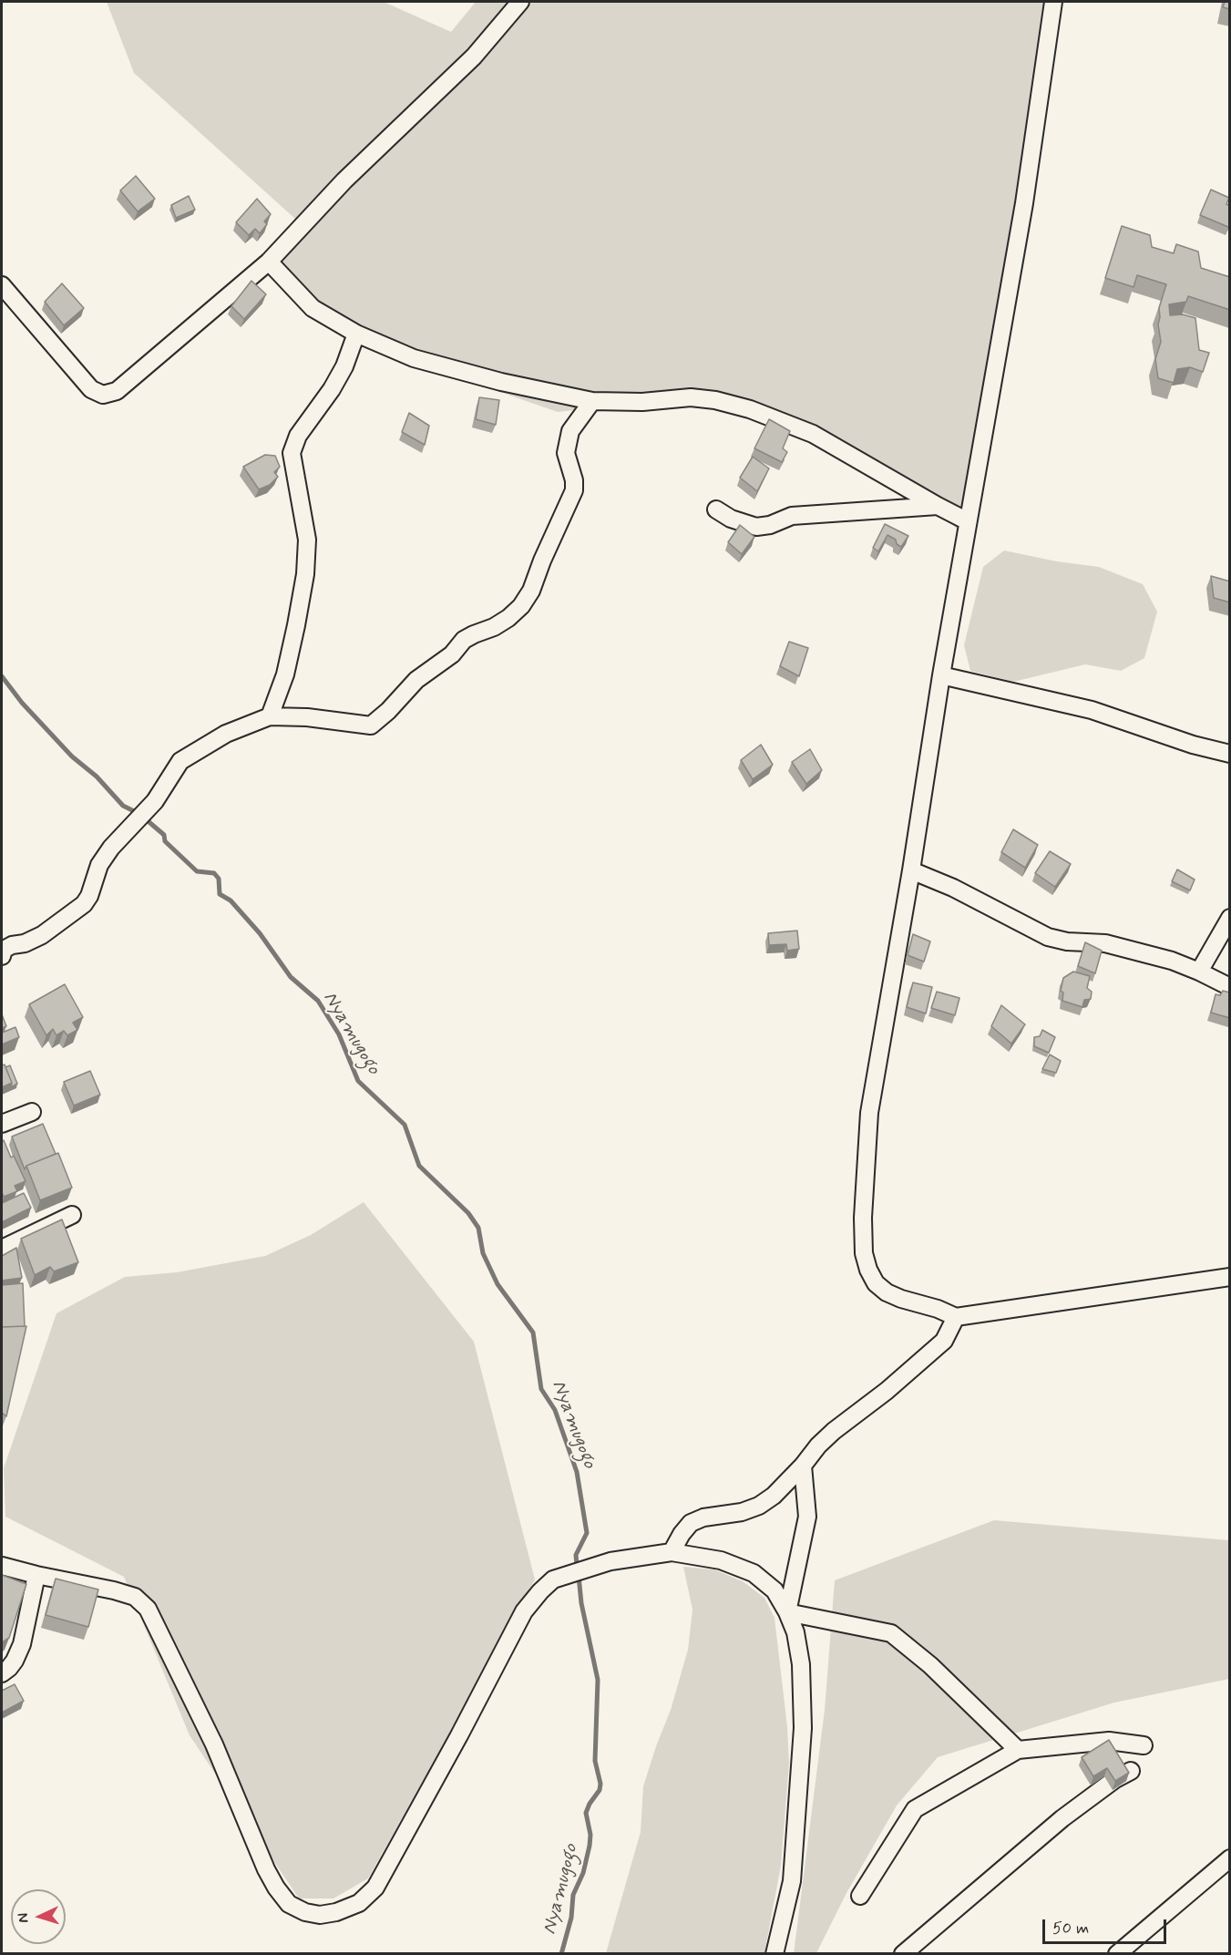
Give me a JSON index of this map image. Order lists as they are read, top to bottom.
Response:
{
  "water": ["Nyamugogo"],
  "scale_bar": "50 m",
  "north": "left"
}
